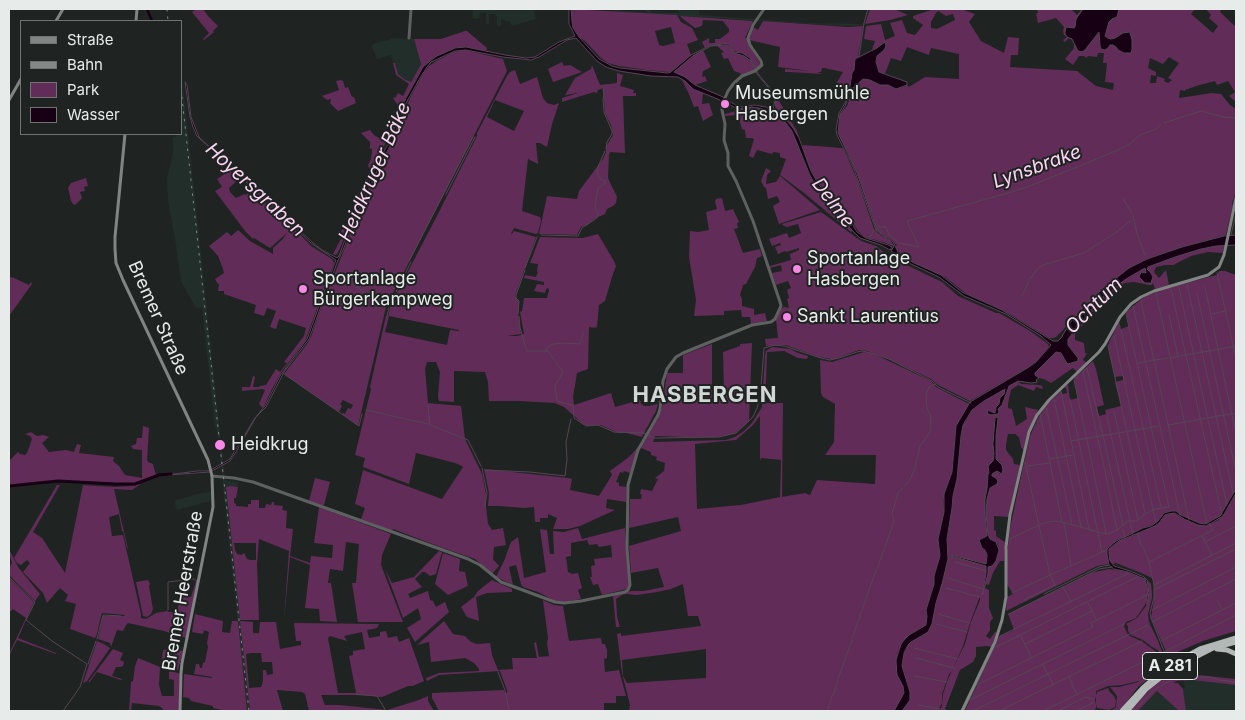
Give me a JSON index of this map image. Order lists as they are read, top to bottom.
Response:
{
  "streets": {
    "highway": ["A 281"],
    "main road": ["Bremer Straße", "Bremer Heerstraße"]
  },
  "crossings": [
    ["Bremer Straße", "Bremer Heerstraße"]
  ],
  "districts": ["HASBERGEN"],
  "water": [
    "Lynsbrake",
    "Heidkruger Bäke",
    "Hoyersgraben",
    "Delme",
    "Ochtum"
  ],
  "places": [
    "Museumsmühle Hasbergen",
    "Sportanlage Hasbergen",
    "Sportanlage Bürgerkampweg",
    "Sankt Laurentius",
    "Heidkrug"
  ],
  "legend": [
    "Straße",
    "Bahn",
    "Park",
    "Wasser"
  ]
}
